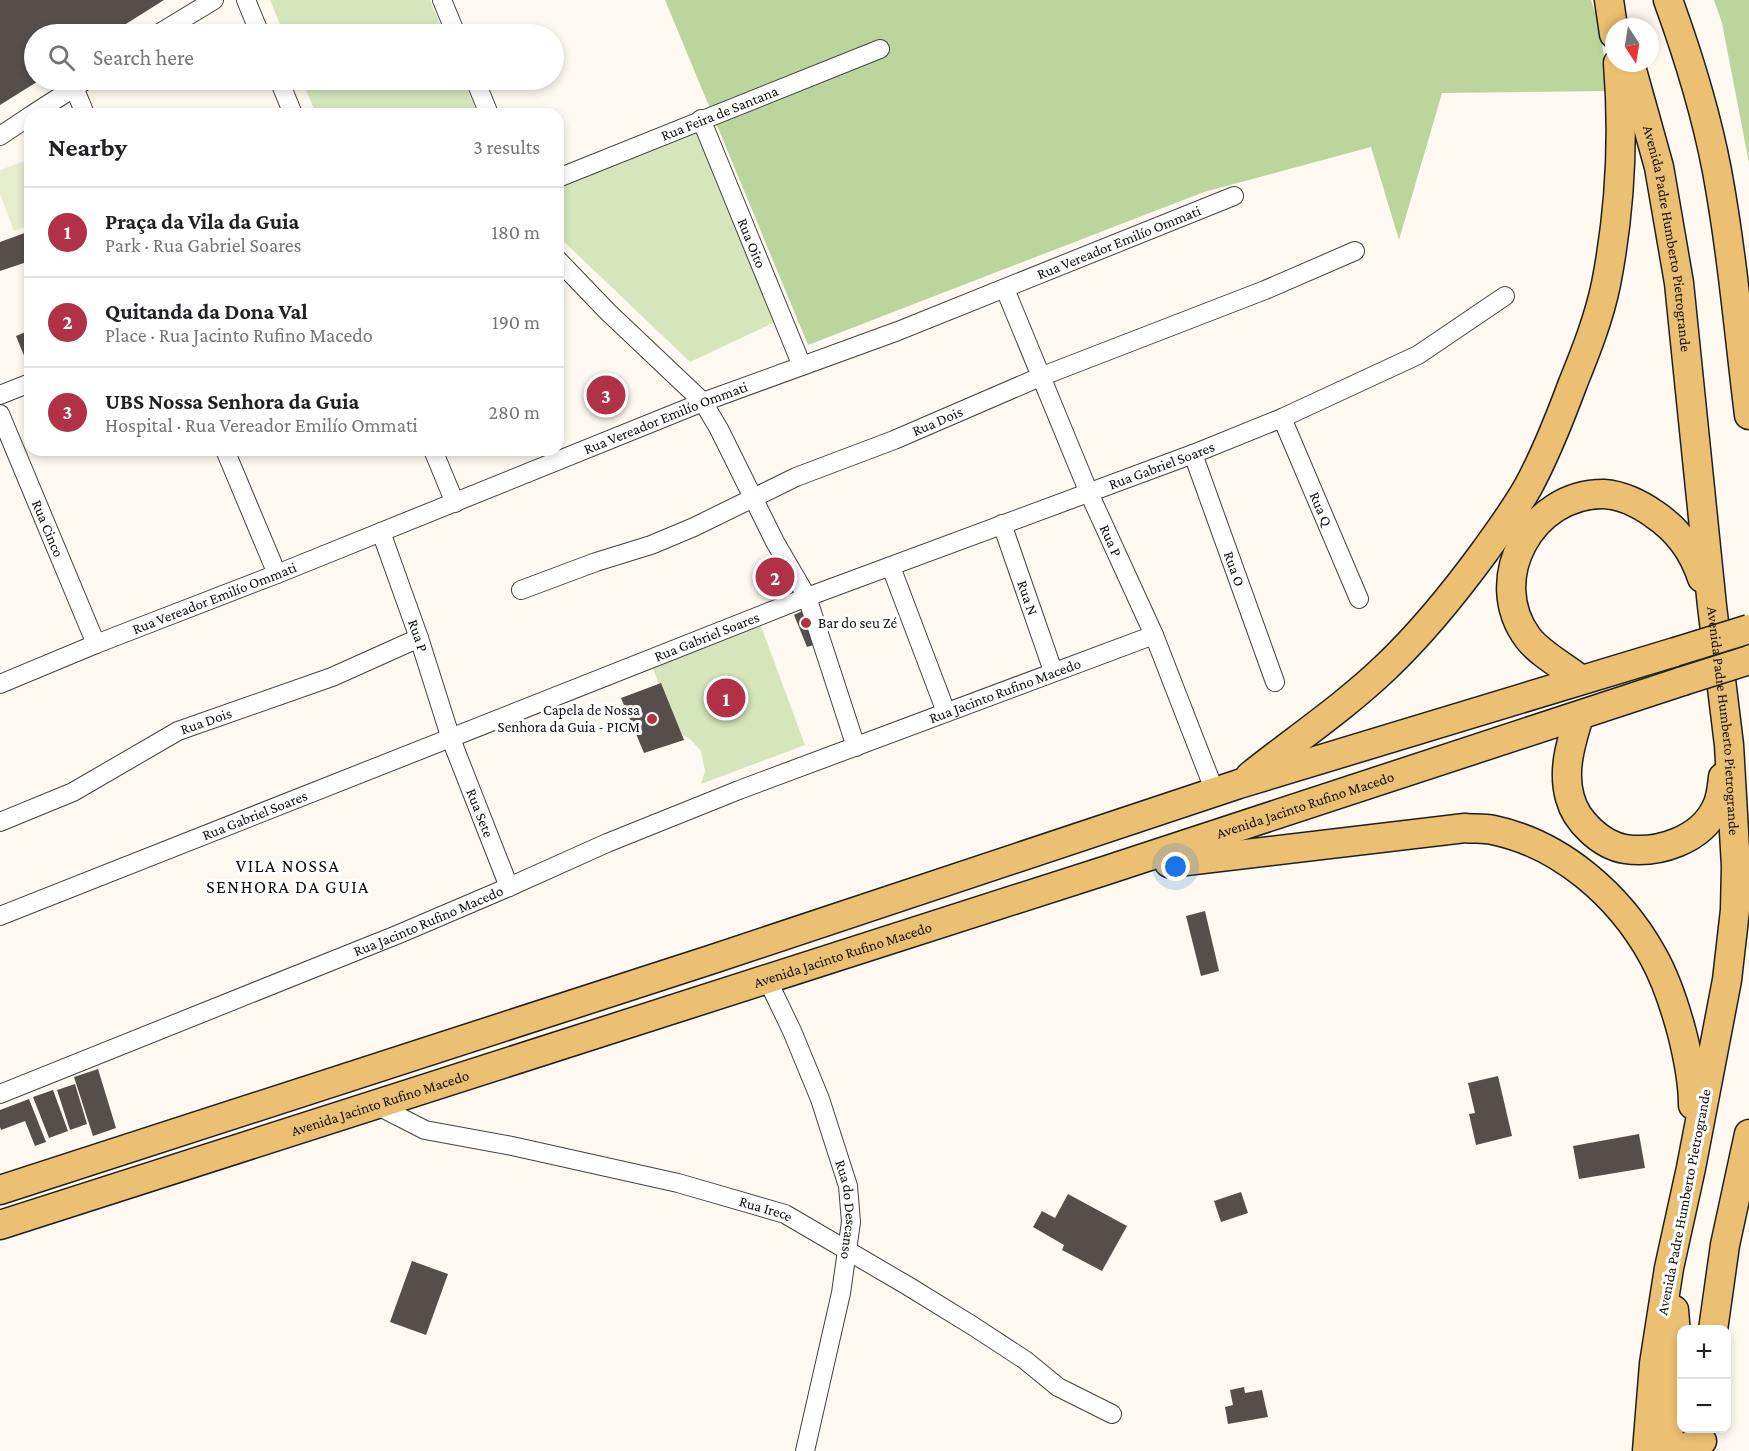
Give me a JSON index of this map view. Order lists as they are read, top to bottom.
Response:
{
  "streets": {
    "main road": ["Avenida Padre Humberto Pietrogrande", "Avenida Jacinto Rufino Macedo"],
    "street": [
      "Rua Feira de Santana",
      "Rua Oito",
      "Rua Vereador Emilío Ommati",
      "Rua Dois",
      "Rua Gabriel Soares",
      "Rua Q",
      "Rua Cinco",
      "Rua P",
      "Rua O",
      "Rua N",
      "Rua Jacinto Rufino Macedo",
      "Rua Sete",
      "Rua Irece",
      "Rua do Descanso"
    ]
  },
  "crossings": [
    ["Rua Feira de Santana", "Rua Oito"],
    ["Rua Oito", "Rua Vereador Emilío Ommati"],
    ["Rua Vereador Emilío Ommati", "Rua Cinco"],
    ["Rua Vereador Emilío Ommati", "Rua P"],
    ["Rua Dois", "Rua P"],
    ["Rua Gabriel Soares", "Rua Q"],
    ["Rua Gabriel Soares", "Rua P"],
    ["Rua Gabriel Soares", "Rua O"],
    ["Rua Gabriel Soares", "Rua N"],
    ["Rua Gabriel Soares", "Rua Sete"],
    ["Rua P", "Rua Jacinto Rufino Macedo"],
    ["Rua P", "Rua Sete"],
    ["Rua N", "Rua Jacinto Rufino Macedo"],
    ["Rua Jacinto Rufino Macedo", "Rua Sete"],
    ["Avenida Jacinto Rufino Macedo", "Rua Irece"],
    ["Avenida Jacinto Rufino Macedo", "Rua do Descanso"],
    ["Rua Irece", "Rua do Descanso"]
  ],
  "districts": ["VILA NOSSA SENHORA DA GUIA"],
  "places": ["Bar do seu Zé", "Capela de Nossa Senhora da Guia - PICM"],
  "north": "bottom",
  "page": {
    "search": "Search here",
    "heading": ["Nearby", "3 results"],
    "list": [
      {
        "mark": "1",
        "name": "Praça da Vila da Guia",
        "note": "Park · Rua Gabriel Soares",
        "value": "180 m"
      },
      {
        "mark": "2",
        "name": "Quitanda da Dona Val",
        "note": "Place · Rua Jacinto Rufino Macedo",
        "value": "190 m"
      },
      {
        "mark": "3",
        "name": "UBS Nossa Senhora da Guia",
        "note": "Hospital · Rua Vereador Emilío Ommati",
        "value": "280 m"
      }
    ],
    "pins": ["3", "2", "1"],
    "map_buttons": ["+", "−"]
  }
}
